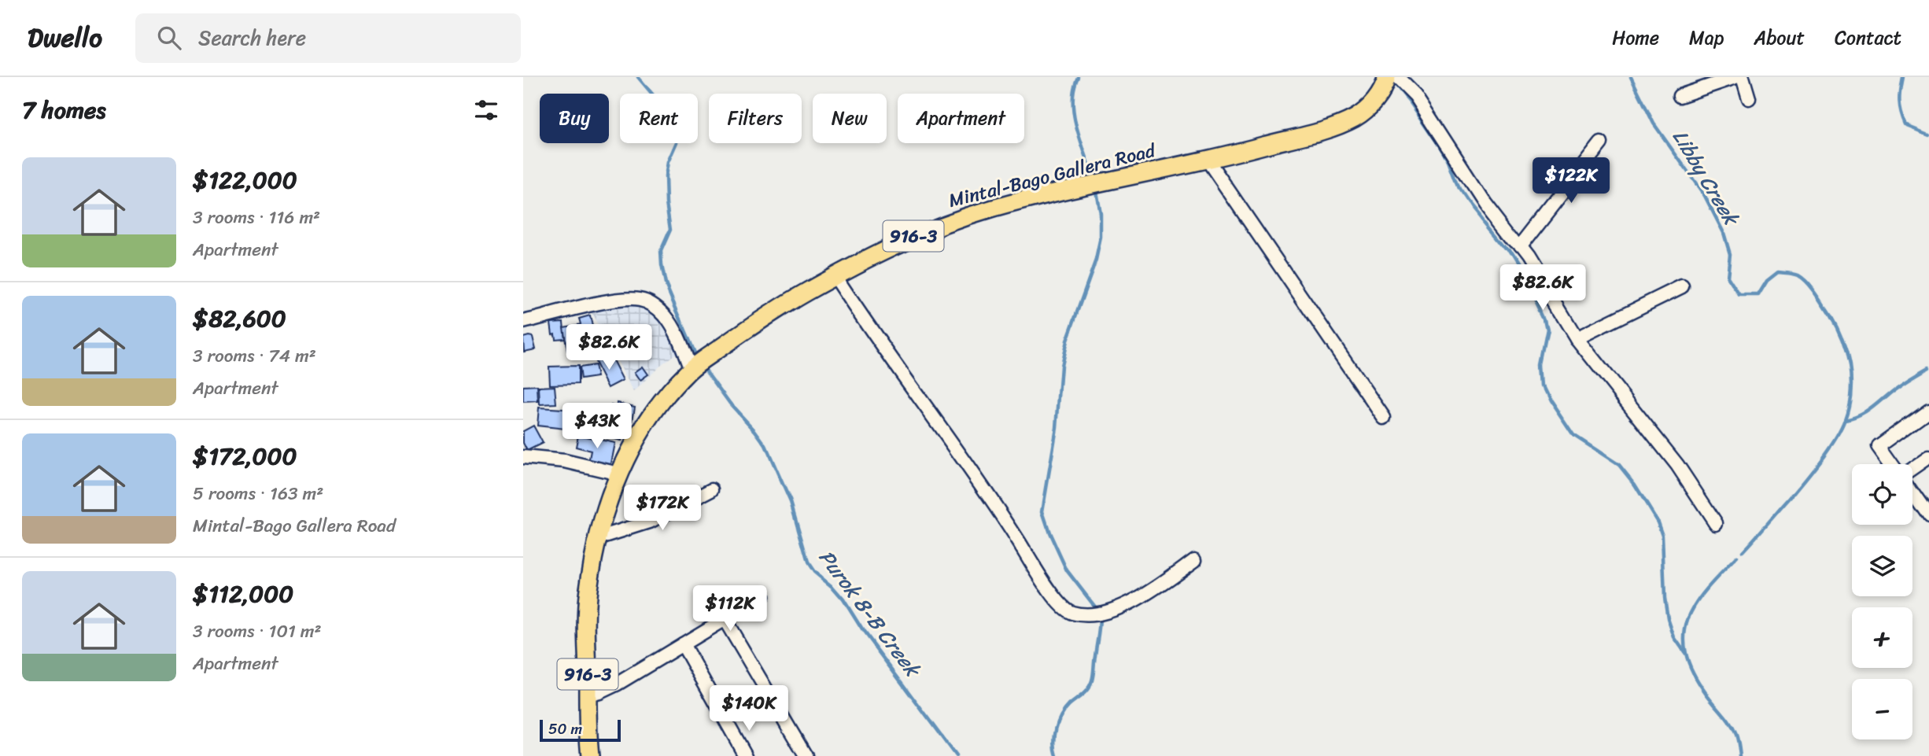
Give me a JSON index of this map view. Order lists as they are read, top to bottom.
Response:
{
  "streets": {
    "main road": ["Mintal-Bago Gallera Road", "916-3"]
  },
  "water": ["Libby Creek", "Purok 8-B Creek"],
  "scale_bar": "50 m",
  "page": {
    "header": "Dwello",
    "search": "Search here",
    "nav": [
      "Home",
      "Map",
      "About",
      "Contact"
    ],
    "heading": "7 homes",
    "chip": [
      "Buy",
      "Rent",
      "Filters",
      "New",
      "Apartment"
    ],
    "list": [
      {
        "name": "$122,000",
        "note": "3 rooms · 116 m² · Apartment"
      },
      {
        "name": "$82,600",
        "note": "3 rooms · 74 m² · Apartment"
      },
      {
        "name": "$172,000",
        "note": "5 rooms · 163 m² · Mintal-Bago Gallera Road"
      },
      {
        "name": "$112,000",
        "note": "3 rooms · 101 m² · Apartment"
      }
    ],
    "price": [
      "$122K",
      "$82.6K",
      "$82.6K",
      "$43K",
      "$172K",
      "$112K",
      "$140K"
    ],
    "map_buttons": ["+", "−"],
    "scale": "50 m"
  }
}
